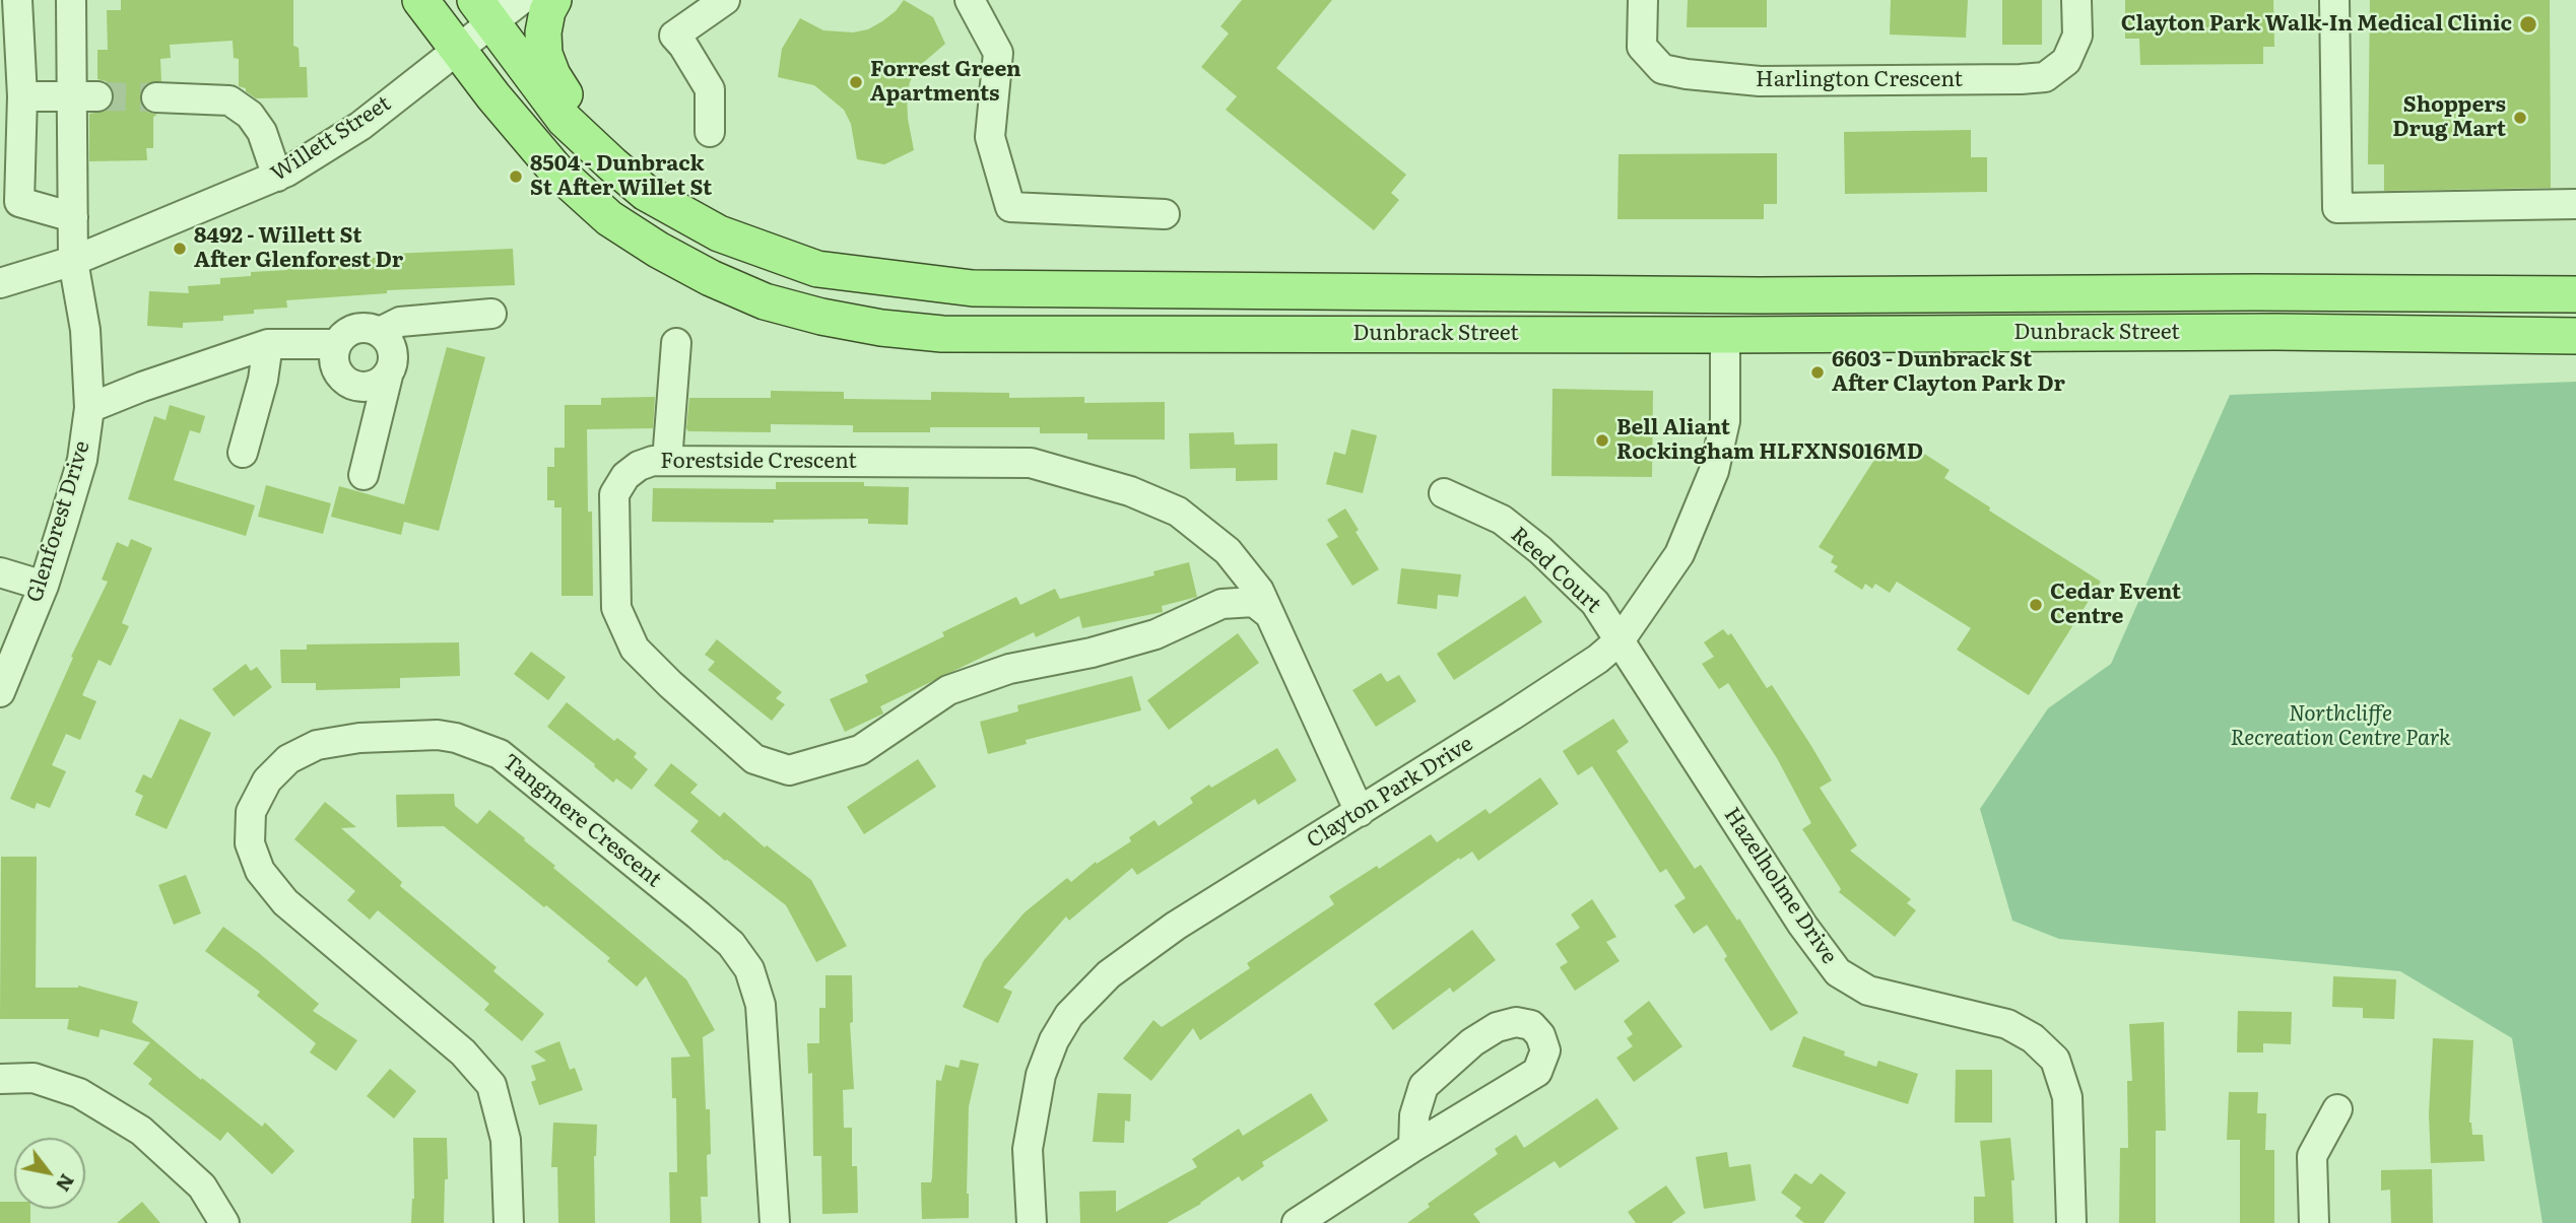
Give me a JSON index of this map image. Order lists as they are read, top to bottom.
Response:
{
  "streets": {
    "main road": ["Dunbrack Street"],
    "street": [
      "Harlington Crescent",
      "Willett Street",
      "Forestside Crescent",
      "Glenforest Drive",
      "Reed Court",
      "Clayton Park Drive",
      "Tangmere Crescent",
      "Hazelholme Drive"
    ]
  },
  "crossings": [
    ["Willett Street", "Dunbrack Street"],
    ["Willett Street", "Glenforest Drive"],
    ["Dunbrack Street", "Clayton Park Drive"],
    ["Forestside Crescent", "Clayton Park Drive"],
    ["Reed Court", "Clayton Park Drive"],
    ["Reed Court", "Hazelholme Drive"],
    ["Clayton Park Drive", "Hazelholme Drive"]
  ],
  "parks": ["Northcliffe Recreation Centre Park"],
  "places": [
    "Clayton Park Walk-In Medical Clinic",
    "Forrest Green Apartments",
    "Shoppers Drug Mart",
    "8504 - Dunbrack St After Willet St",
    "8492 - Willett St After Glenforest Dr",
    "6603 - Dunbrack St After Clayton Park Dr",
    "Bell Aliant Rockingham HLFXNS016MD",
    "Cedar Event Centre"
  ],
  "north": "bottom right"
}
